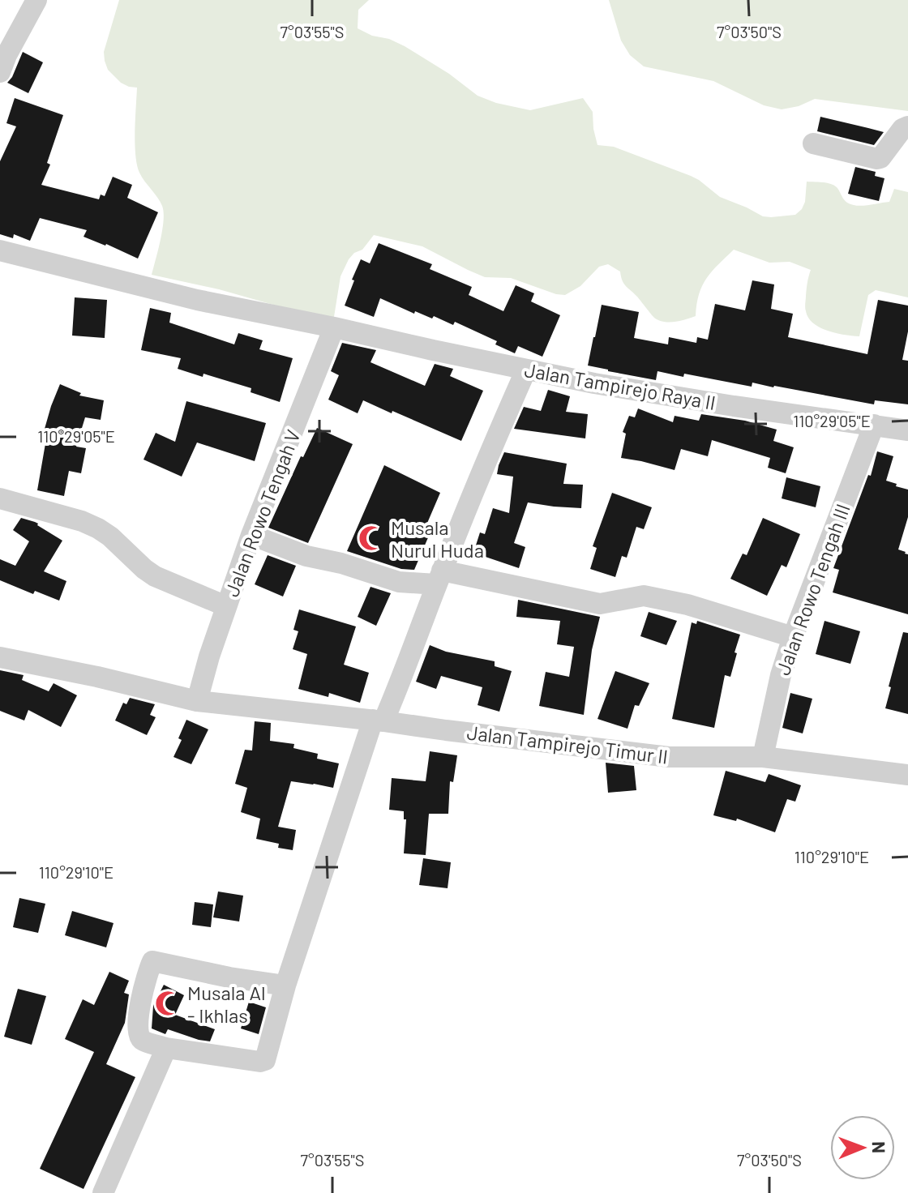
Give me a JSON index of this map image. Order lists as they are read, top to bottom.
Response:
{
  "streets": {
    "street": [
      "Jalan Tampirejo Raya II",
      "Jalan Rowo Tengah V",
      "Jalan Rowo Tengah III",
      "Jalan Tampirejo Timur II"
    ]
  },
  "crossings": [
    ["Jalan Tampirejo Raya II", "Jalan Rowo Tengah V"],
    ["Jalan Tampirejo Raya II", "Jalan Rowo Tengah III"],
    ["Jalan Rowo Tengah V", "Jalan Tampirejo Timur II"],
    ["Jalan Rowo Tengah III", "Jalan Tampirejo Timur II"]
  ],
  "places": {
    "mosque": ["Musala Nurul Huda", "Musala Al - Ikhlas"]
  },
  "north": "right",
  "coordinates": [
    "7°03'55\"S",
    "7°03'50\"S",
    "110°29'05\"E",
    "110°29'10\"E"
  ]
}
